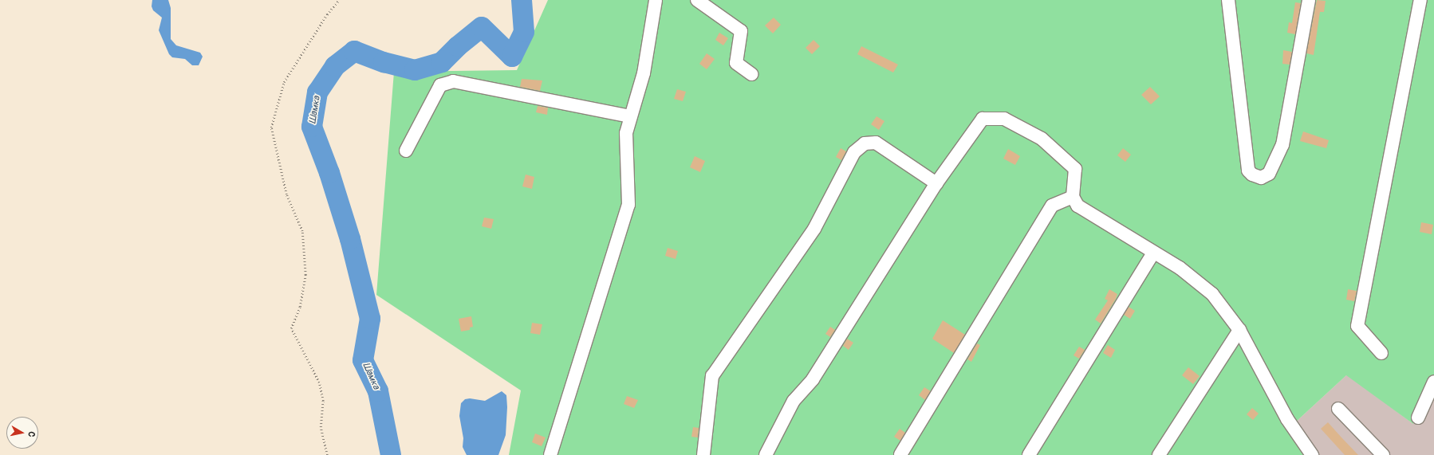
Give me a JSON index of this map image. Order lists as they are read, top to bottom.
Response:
{
  "water": ["Шамка"],
  "north": "right"
}
